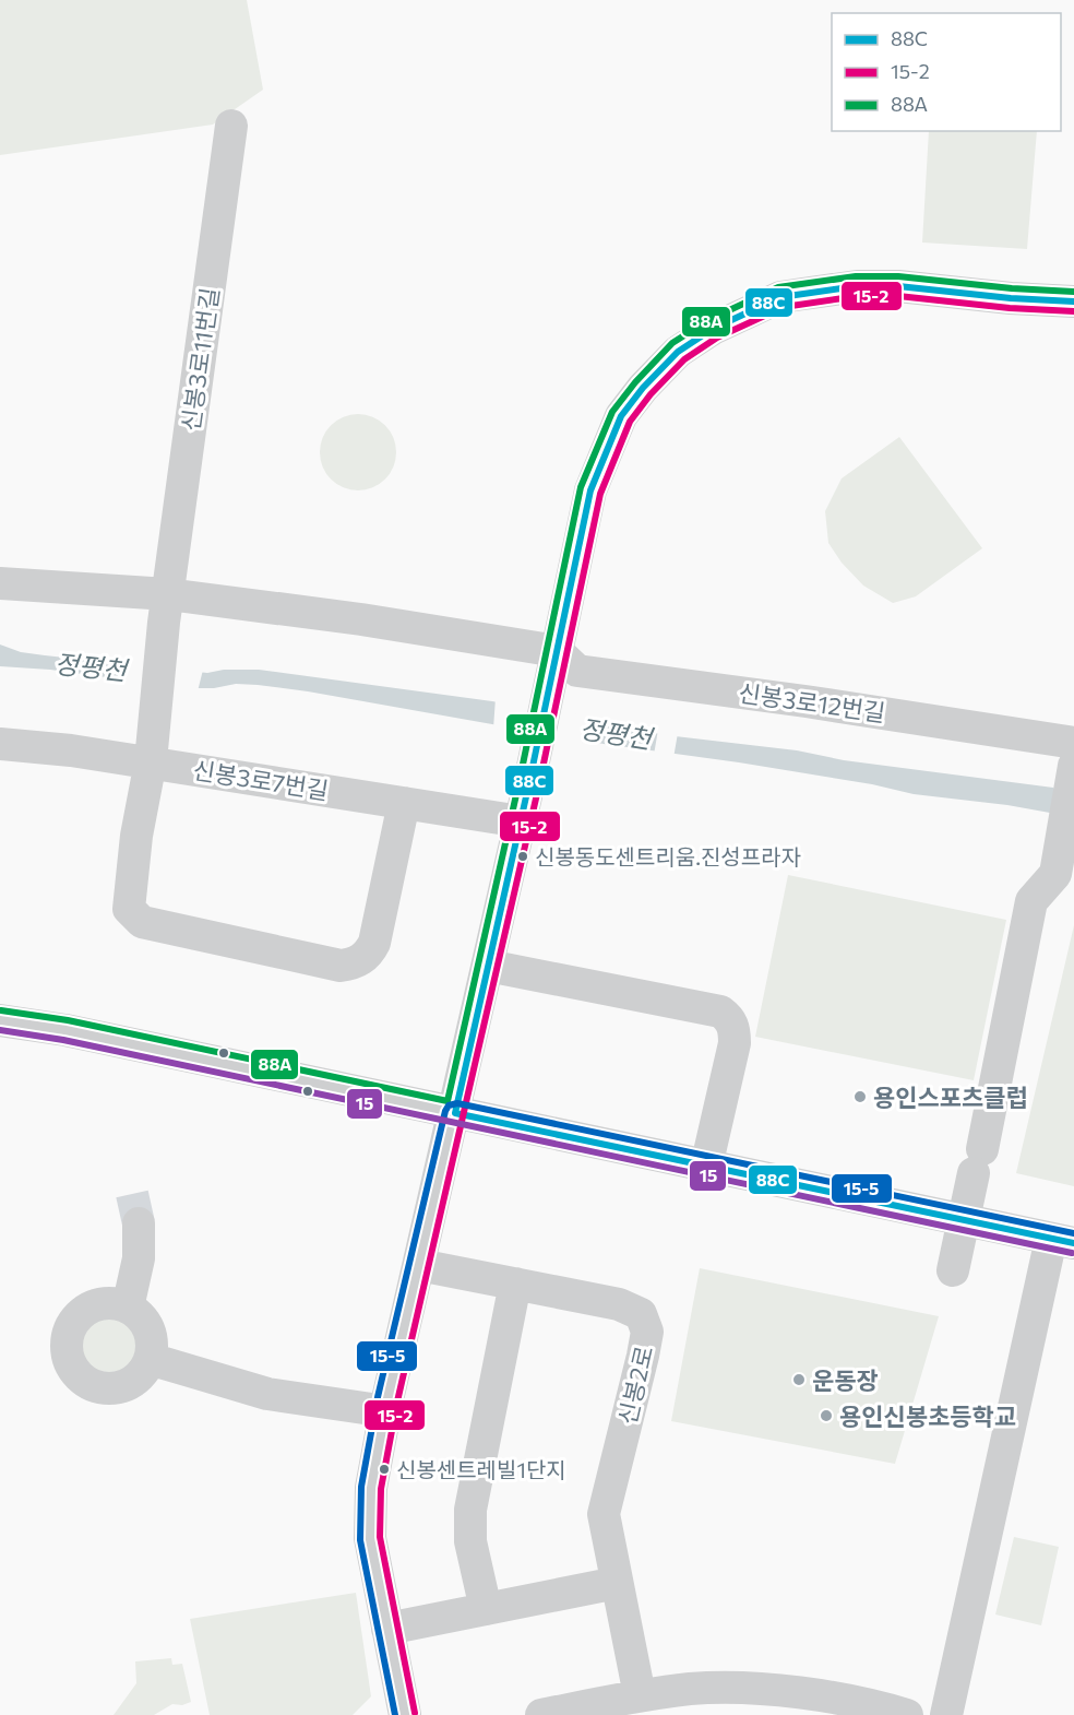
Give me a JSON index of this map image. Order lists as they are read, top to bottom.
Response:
{
  "streets": {
    "street": [
      "신봉3로11번길",
      "신봉3로12번길",
      "신봉3로7번길",
      "신봉2로"
    ]
  },
  "crossings": [
    ["신봉3로11번길", "신봉3로7번길"]
  ],
  "water": ["정평천"],
  "places": [
    "신봉동도센트리움.진성프라자",
    "용인스포츠클럽",
    "운동장",
    "용인신봉초등학교",
    "신봉센트레빌1단지"
  ],
  "lines": [
    "transit line 88A",
    "transit line 88C",
    "transit line 15-2",
    "transit line 15",
    "transit line 15-5"
  ],
  "legend": ["88C", "15-2", "88A"]
}
